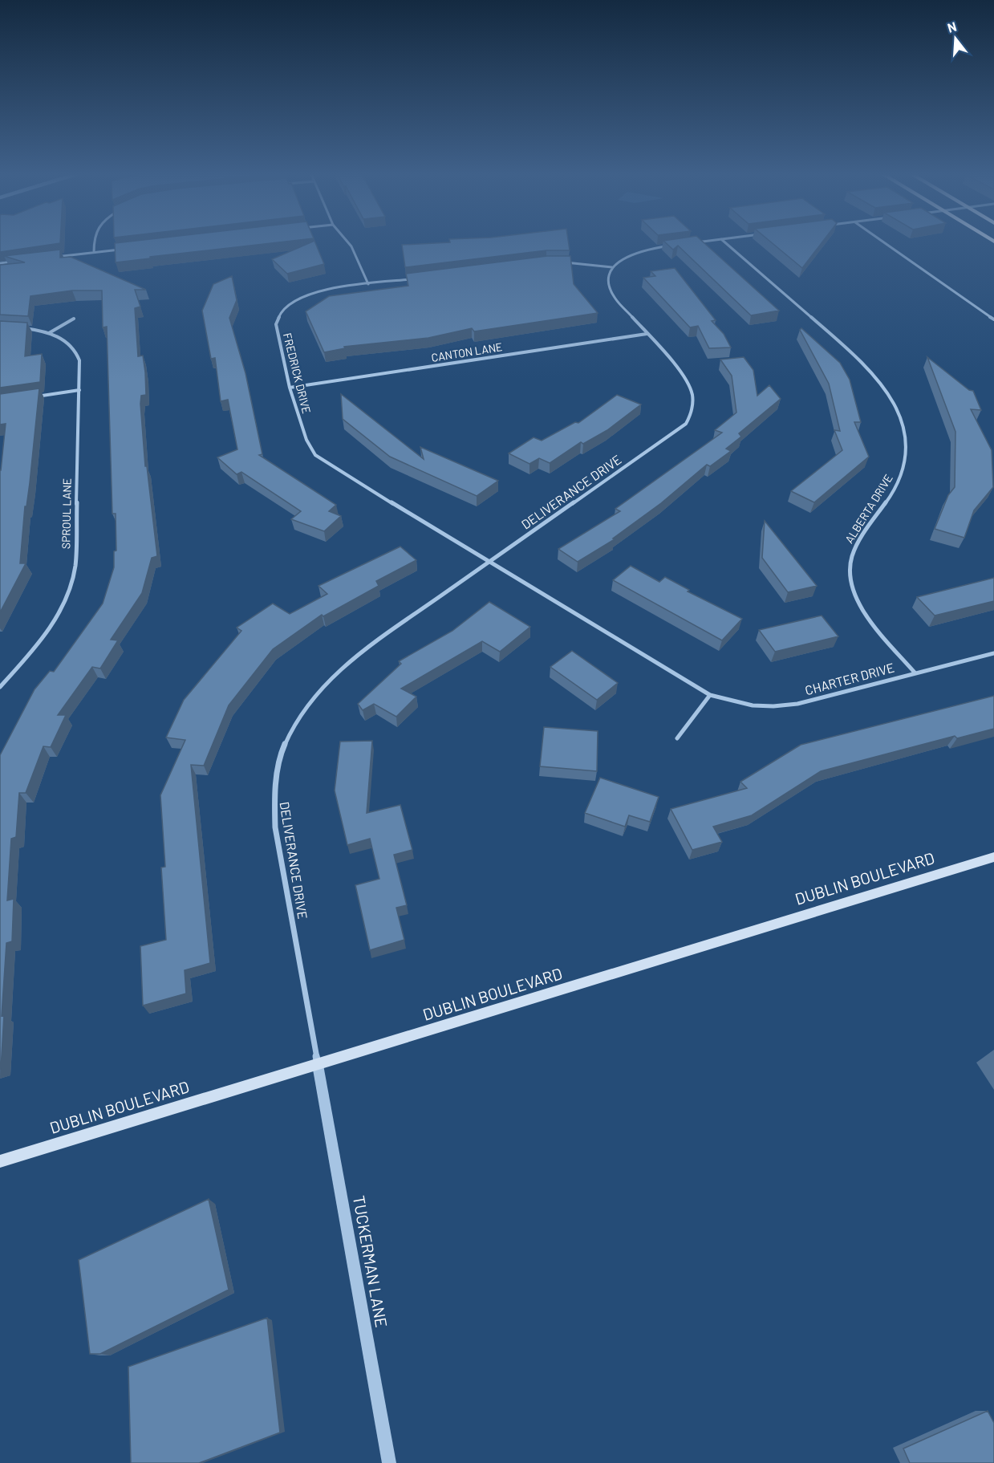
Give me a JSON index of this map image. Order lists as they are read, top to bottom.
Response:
{
  "streets": {
    "main road": ["DUBLIN BOULEVARD"],
    "street": [
      "CANTON LANE",
      "FREDRICK DRIVE",
      "DELIVERANCE DRIVE",
      "ALBERTA DRIVE",
      "SPROUL LANE",
      "CHARTER DRIVE",
      "TUCKERMAN LANE"
    ]
  },
  "crossings": [
    ["CANTON LANE", "FREDRICK DRIVE"],
    ["CANTON LANE", "DELIVERANCE DRIVE"],
    ["FREDRICK DRIVE", "DELIVERANCE DRIVE"],
    ["FREDRICK DRIVE", "CHARTER DRIVE"],
    ["DELIVERANCE DRIVE", "CHARTER DRIVE"],
    ["DELIVERANCE DRIVE", "DUBLIN BOULEVARD"],
    ["DELIVERANCE DRIVE", "TUCKERMAN LANE"],
    ["ALBERTA DRIVE", "CHARTER DRIVE"],
    ["DUBLIN BOULEVARD", "TUCKERMAN LANE"]
  ],
  "north": "top"
}
